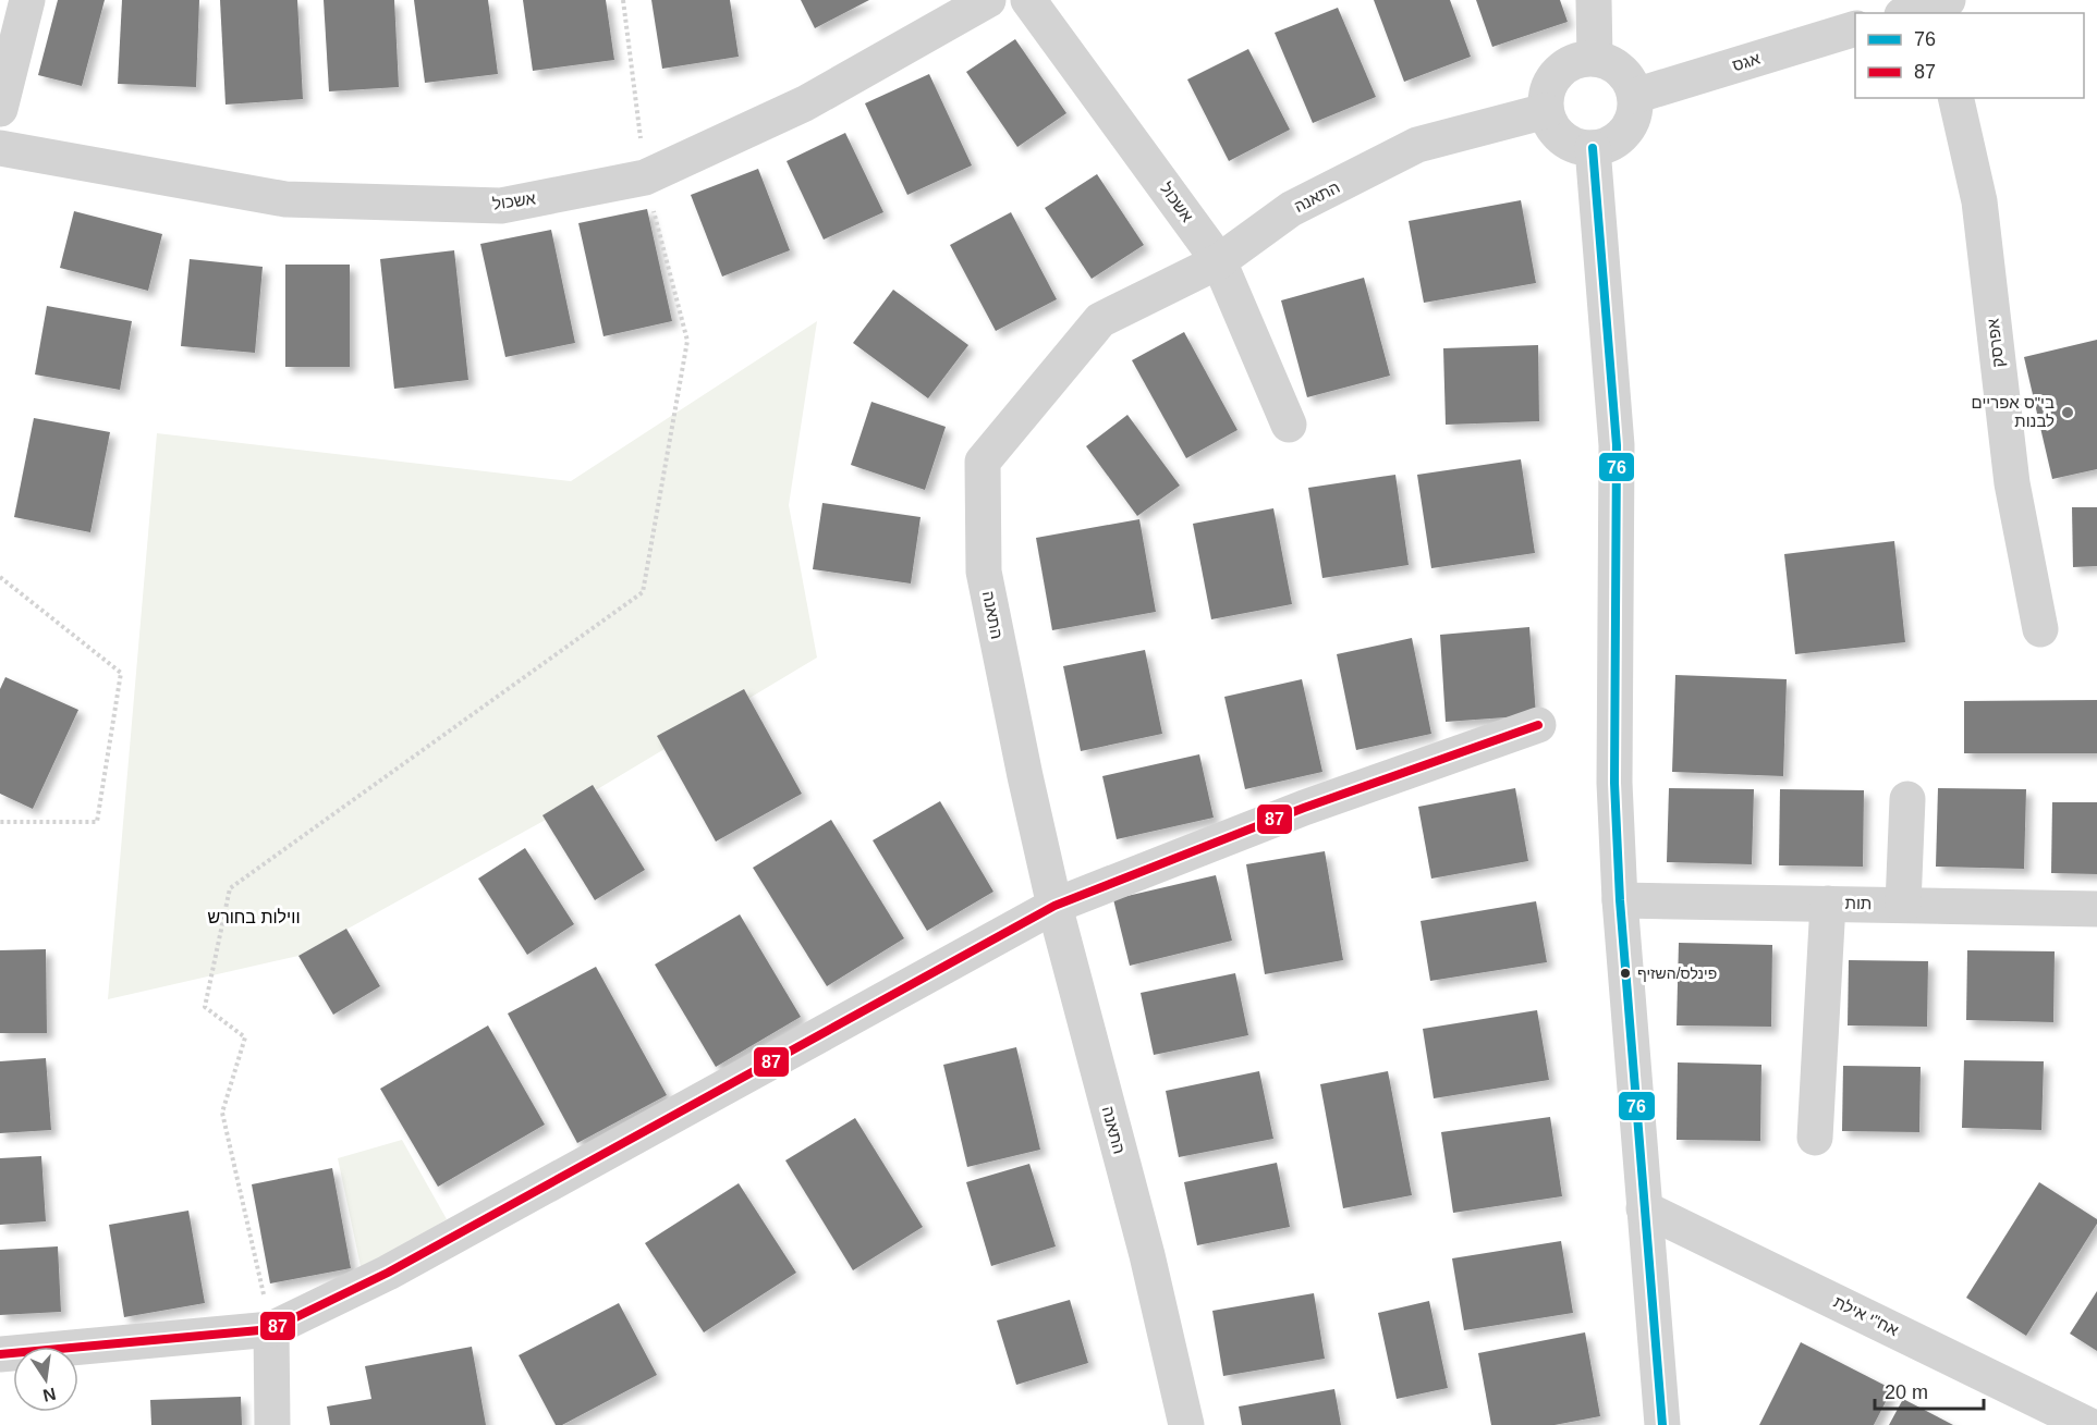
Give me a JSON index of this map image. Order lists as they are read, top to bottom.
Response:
{
  "streets": {
    "street": [
      "אגס",
      "התאנה",
      "אשכול",
      "אפרסק",
      "תות",
      "אח\"י אילת"
    ]
  },
  "crossings": [
    ["אגס", "התאנה"],
    ["התאנה", "אשכול"]
  ],
  "districts": ["ווילות בחורש"],
  "places": ["בי\"ס אפריים לבנות", "פינלס/השזיף"],
  "lines": ["transit line 76", "transit line 87"],
  "legend": ["76", "87"],
  "scale_bar": "20 m",
  "north": "bottom"
}
